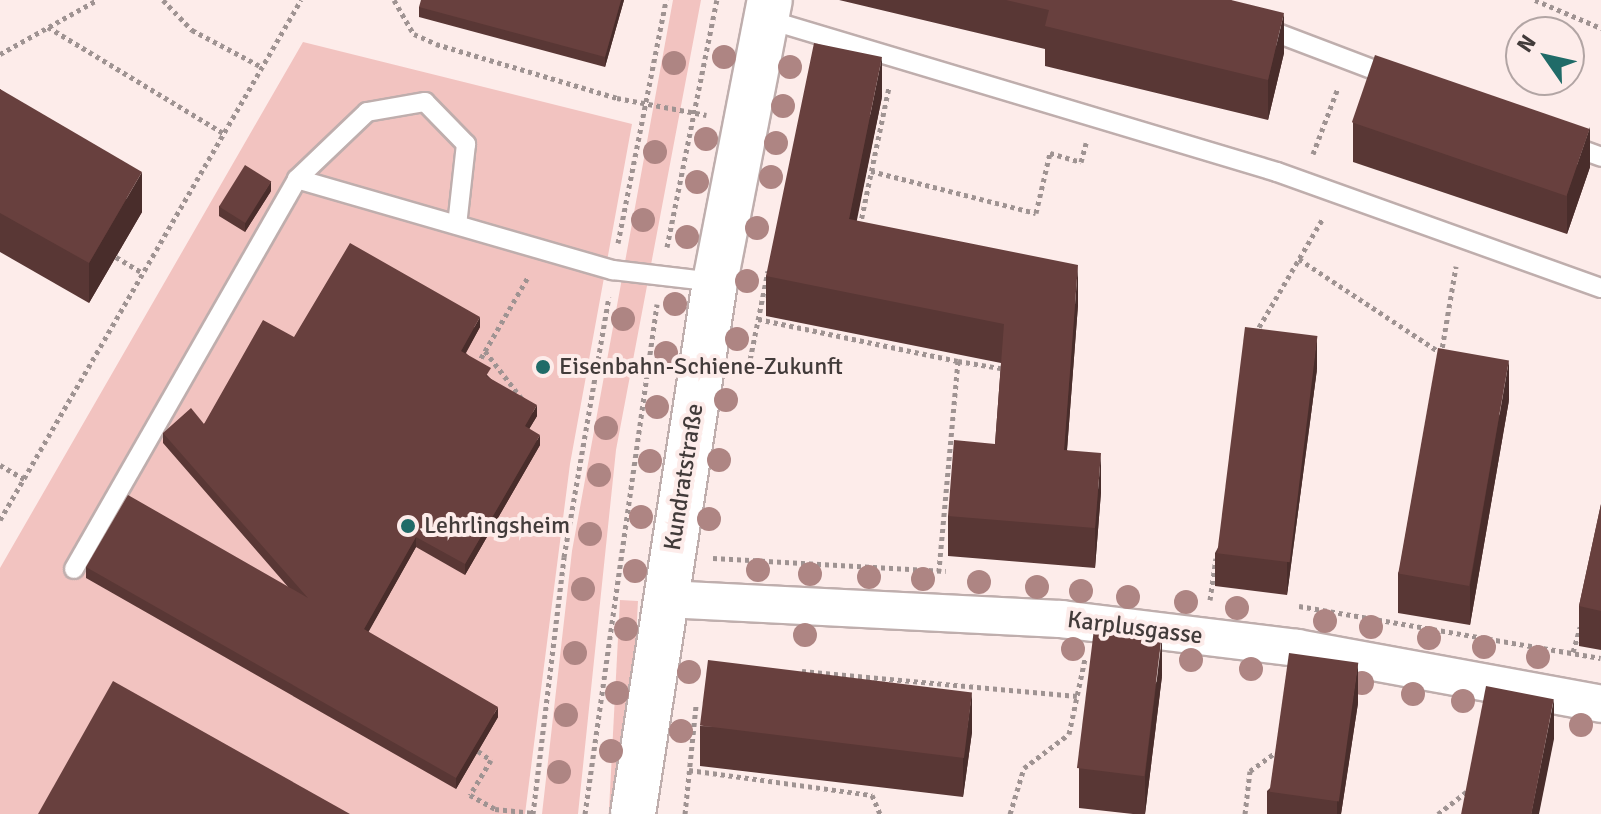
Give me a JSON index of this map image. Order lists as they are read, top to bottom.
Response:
{
  "streets": {
    "street": ["Kundratstraße", "Karplusgasse"]
  },
  "crossings": [
    ["Kundratstraße", "Karplusgasse"]
  ],
  "places": ["Eisenbahn-Schiene-Zukunft", "Lehrlingsheim"],
  "north": "top left"
}
